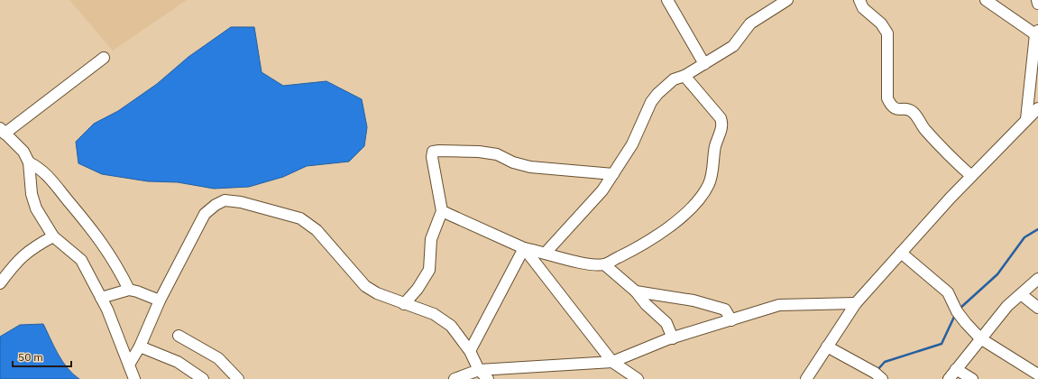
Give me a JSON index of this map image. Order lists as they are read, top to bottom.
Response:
{
  "scale_bar": "50 m"
}
